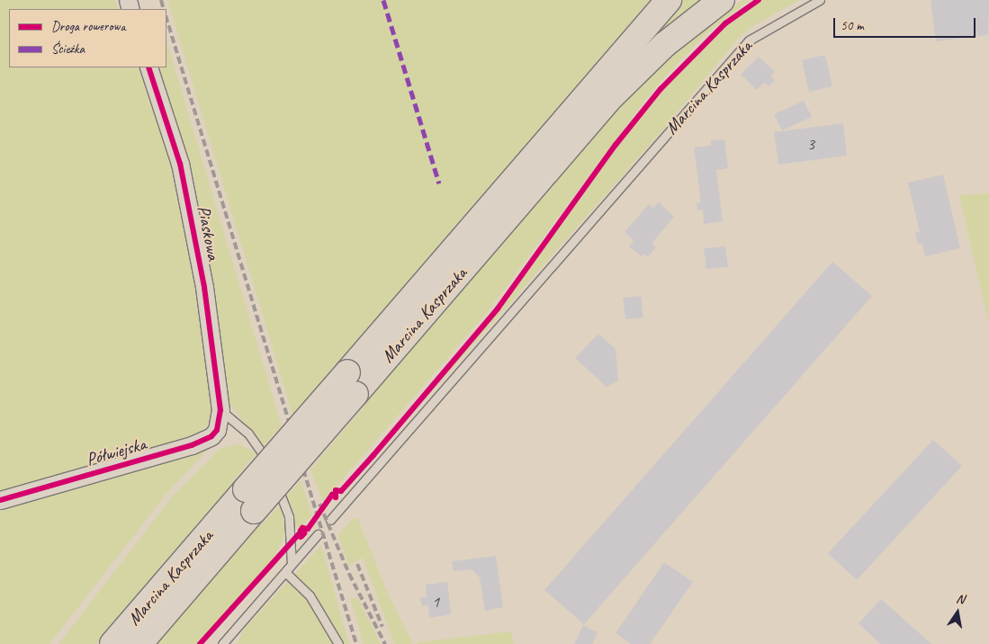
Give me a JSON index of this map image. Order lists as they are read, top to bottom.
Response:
{
  "streets": {
    "main road": ["Marcina Kasprzaka"],
    "street": ["Piaskowa", "Półwiejska"]
  },
  "crossings": [
    ["Piaskowa", "Półwiejska"]
  ],
  "house_numbers": ["3", "1"],
  "legend": ["Droga rowerowa", "Ścieżka"],
  "scale_bar": "50 m",
  "north": "top"
}
